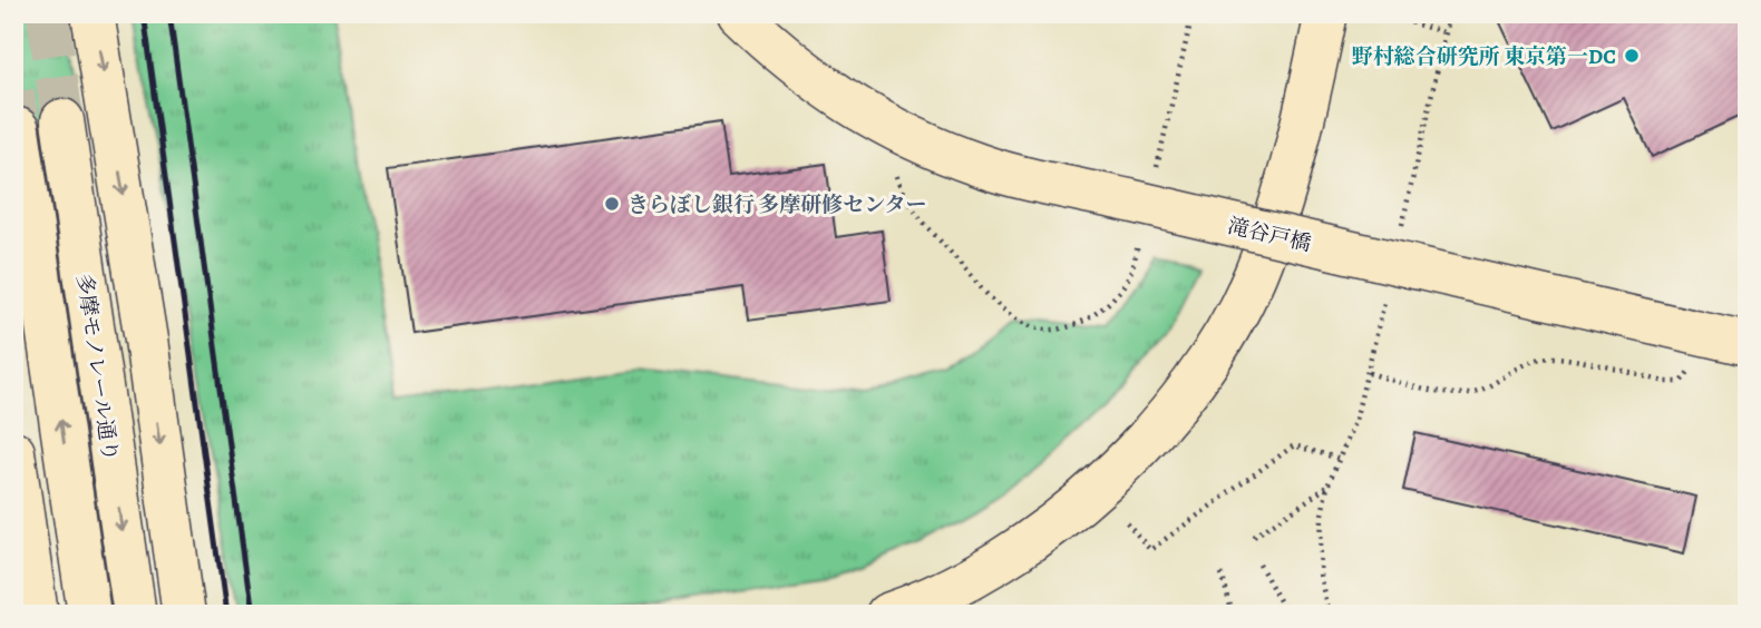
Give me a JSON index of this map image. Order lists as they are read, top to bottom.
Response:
{
  "streets": {
    "street": ["滝谷戸橋", "多摩モノレール通り"]
  },
  "places": ["野村総合研究所 東京第一DC", "きらぼし銀行 多摩研修センター"]
}
